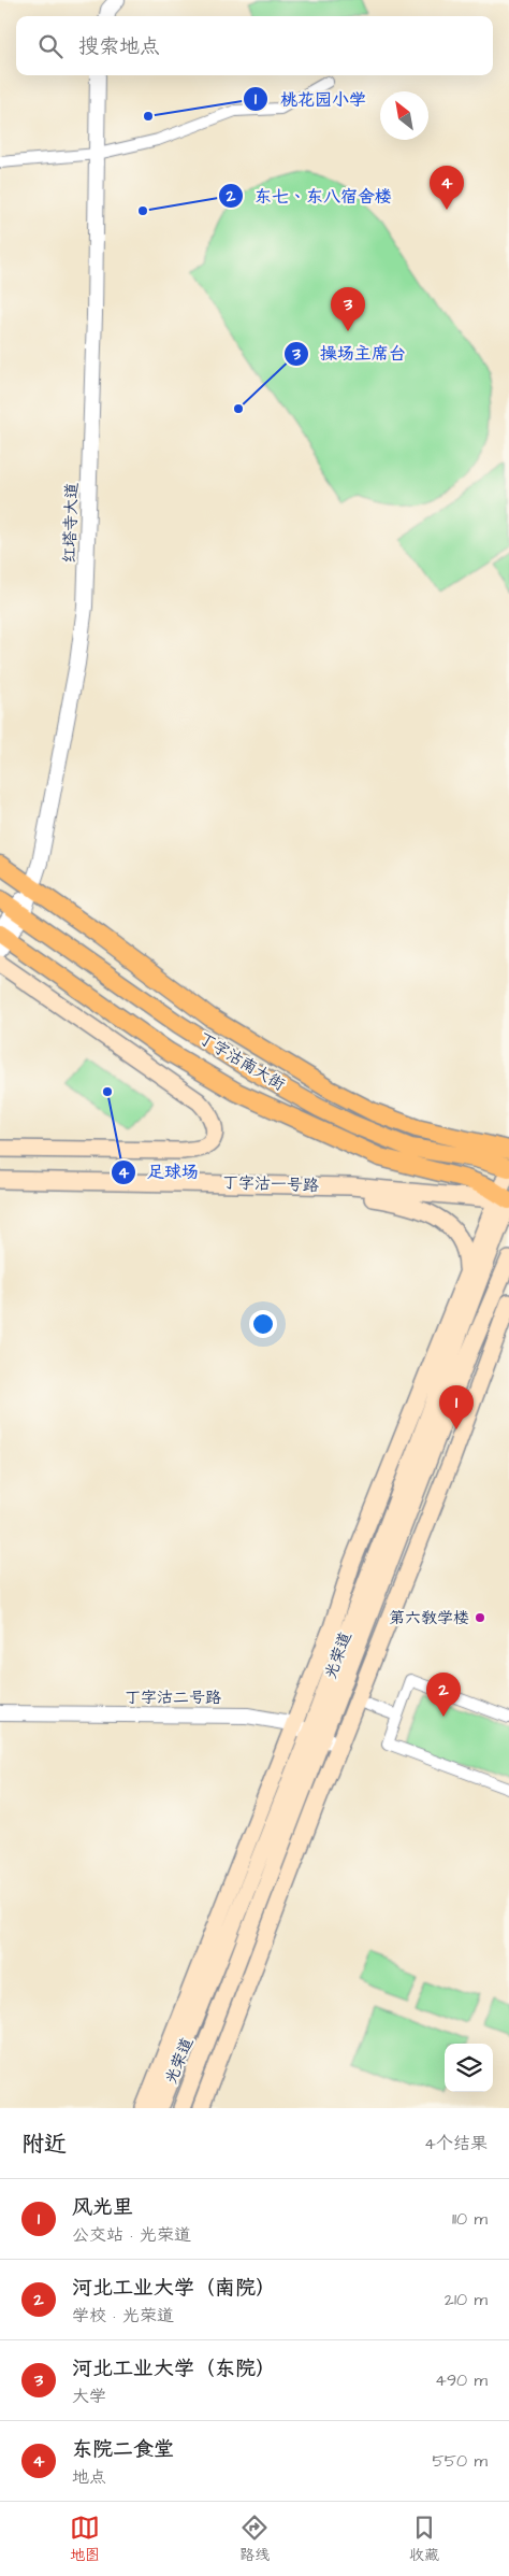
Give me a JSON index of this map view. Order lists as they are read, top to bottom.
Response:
{
  "streets": {
    "main road": ["丁字沽南大街", "丁字沽一号路", "光荣道"],
    "street": ["红塔寺大道", "丁字沽二号路"]
  },
  "crossings": [
    ["红塔寺大道", "丁字沽南大街"],
    ["丁字沽南大街", "丁字沽一号路"],
    ["丁字沽南大街", "光荣道"],
    ["丁字沽一号路", "光荣道"],
    ["光荣道", "丁字沽二号路"]
  ],
  "places": [
    "桃花园小学",
    "东七、东八宿舍楼",
    "操场主席台",
    "足球场",
    "第六教学楼"
  ],
  "north": "top left",
  "page": {
    "search": "搜索地点",
    "pins": [
      "4",
      "3",
      "1",
      "2"
    ],
    "heading": ["附近", "4个结果"],
    "list": [
      {
        "mark": "1",
        "name": "风光里",
        "note": "公交站 · 光荣道",
        "value": "110 m"
      },
      {
        "mark": "2",
        "name": "河北工业大学（南院）",
        "note": "学校 · 光荣道",
        "value": "210 m"
      },
      {
        "mark": "3",
        "name": "河北工业大学（东院）",
        "note": "大学",
        "value": "490 m"
      },
      {
        "mark": "4",
        "name": "东院二食堂",
        "note": "地点",
        "value": "550 m"
      }
    ],
    "nav": ["地图", "路线", "收藏"]
  }
}
